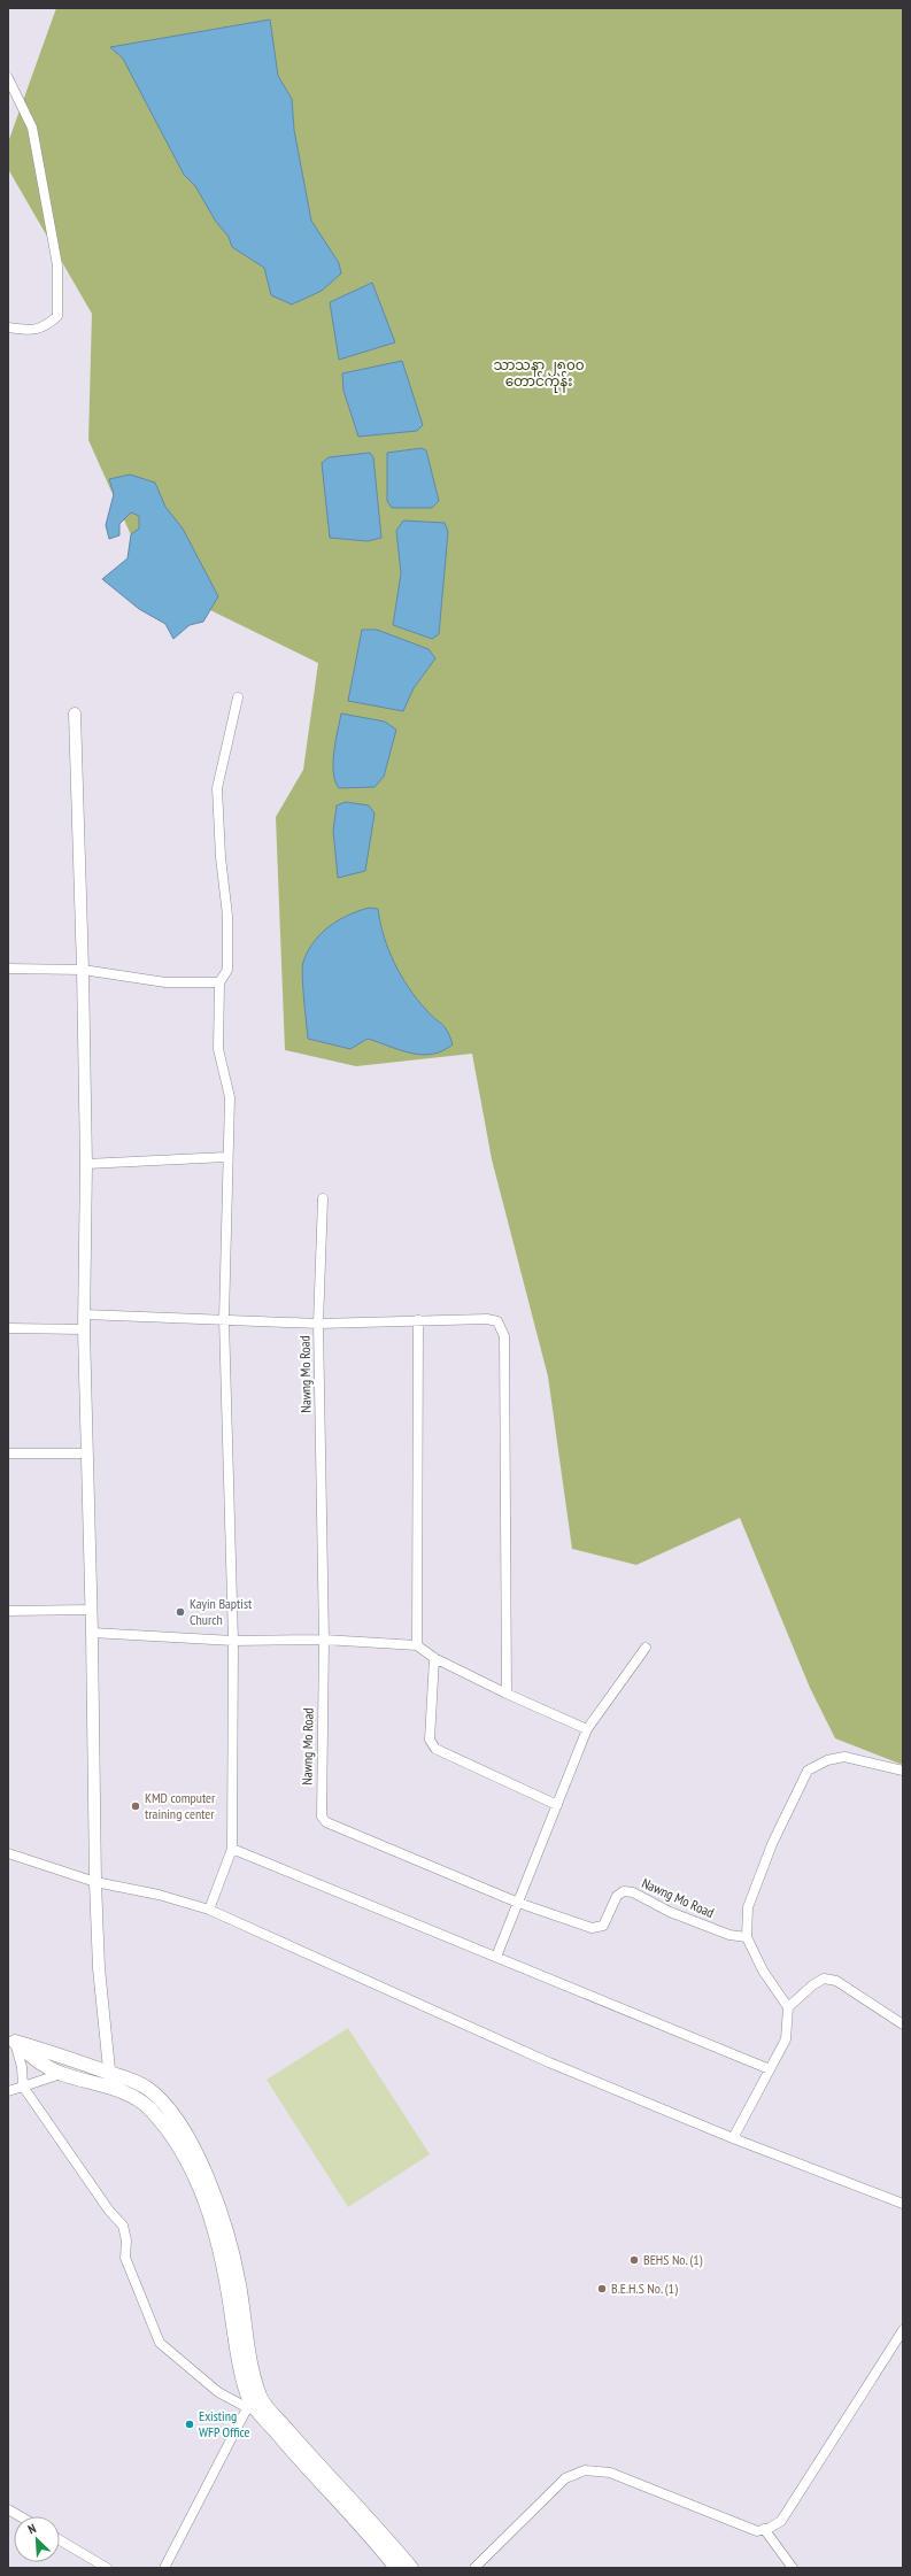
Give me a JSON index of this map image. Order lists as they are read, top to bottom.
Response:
{
  "streets": {
    "street": ["Nawng Mo Road"]
  },
  "parks": ["သာသနာ ၂၅၀၀ တောင်ကုန်း"],
  "places": [
    "Kayin Baptist Church",
    "KMD computer training center",
    "BEHS No. (1)",
    "B.E.H.S No. (1)",
    "Existing WFP Office"
  ],
  "north": "top left"
}
